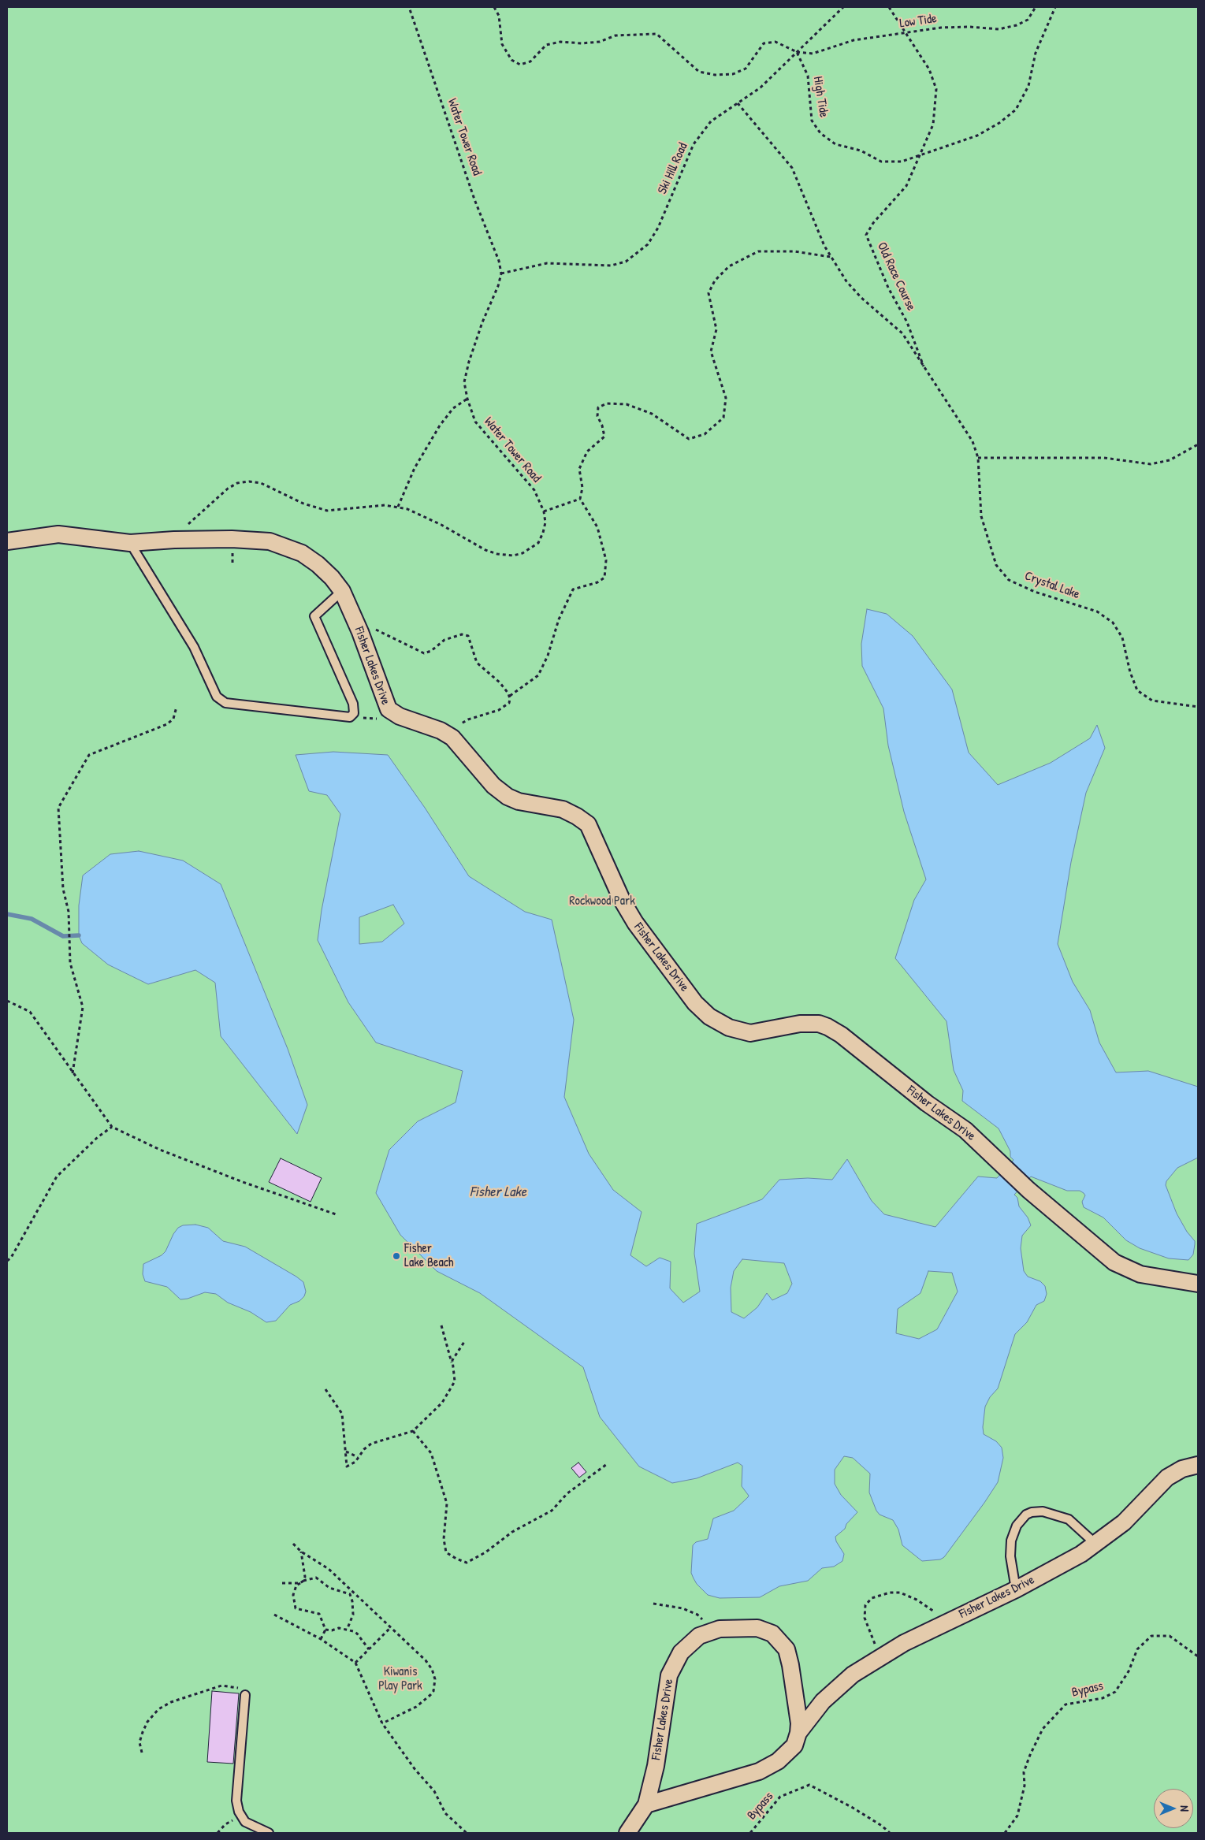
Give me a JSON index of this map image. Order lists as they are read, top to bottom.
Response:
{
  "streets": {
    "street": ["Fisher Lakes Drive"],
    "path": [
      "Low Tide",
      "High Tide",
      "Water Tower Road",
      "Ski Hill Road",
      "Old Race Course",
      "Crystal Lake",
      "Bypass"
    ]
  },
  "crossings": [
    ["Low Tide", "High Tide"],
    ["Low Tide", "Ski Hill Road"],
    ["Low Tide", "Old Race Course"],
    ["High Tide", "Ski Hill Road"],
    ["High Tide", "Old Race Course"],
    ["Water Tower Road", "Ski Hill Road"],
    ["Water Tower Road", "Fisher Lakes Drive"],
    ["Old Race Course", "Crystal Lake"]
  ],
  "water": ["Fisher Lake"],
  "parks": ["Rockwood Park", "Kiwanis Play Park"],
  "places": ["Fisher Lake Beach"],
  "north": "right"
}
